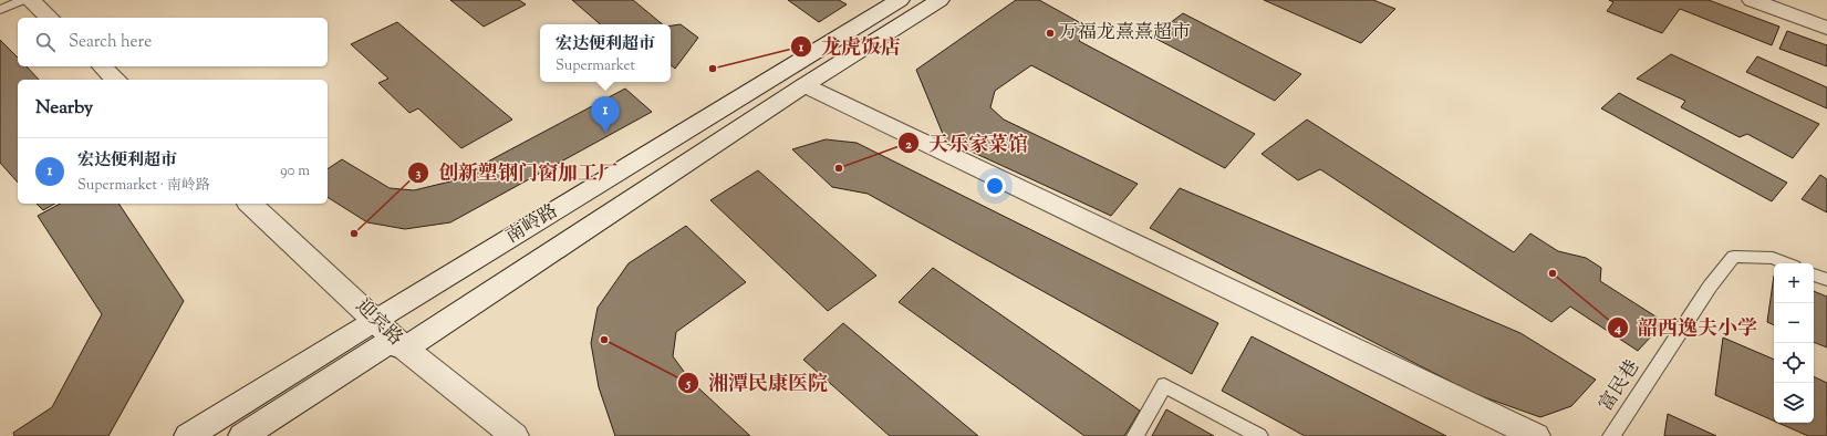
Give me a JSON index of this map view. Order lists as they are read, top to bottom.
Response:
{
  "streets": {
    "street": ["南岭路", "迎宾路"],
    "lane": ["富民巷"]
  },
  "crossings": [
    ["南岭路", "迎宾路"]
  ],
  "places": [
    "万福龙熹熹超市",
    "龙虎饭店",
    "天乐家菜馆",
    "创新塑钢门窗加工厂",
    "韶西逸夫小学",
    "湘潭民康医院"
  ],
  "page": {
    "search": "Search here",
    "popup": ["宏达便利超市", "Supermarket"],
    "heading": "Nearby",
    "pins": "1",
    "list": [
      {
        "mark": "1",
        "name": "宏达便利超市",
        "note": "Supermarket · 南岭路",
        "value": "90 m"
      }
    ],
    "map_buttons": ["+", "−"]
  }
}
